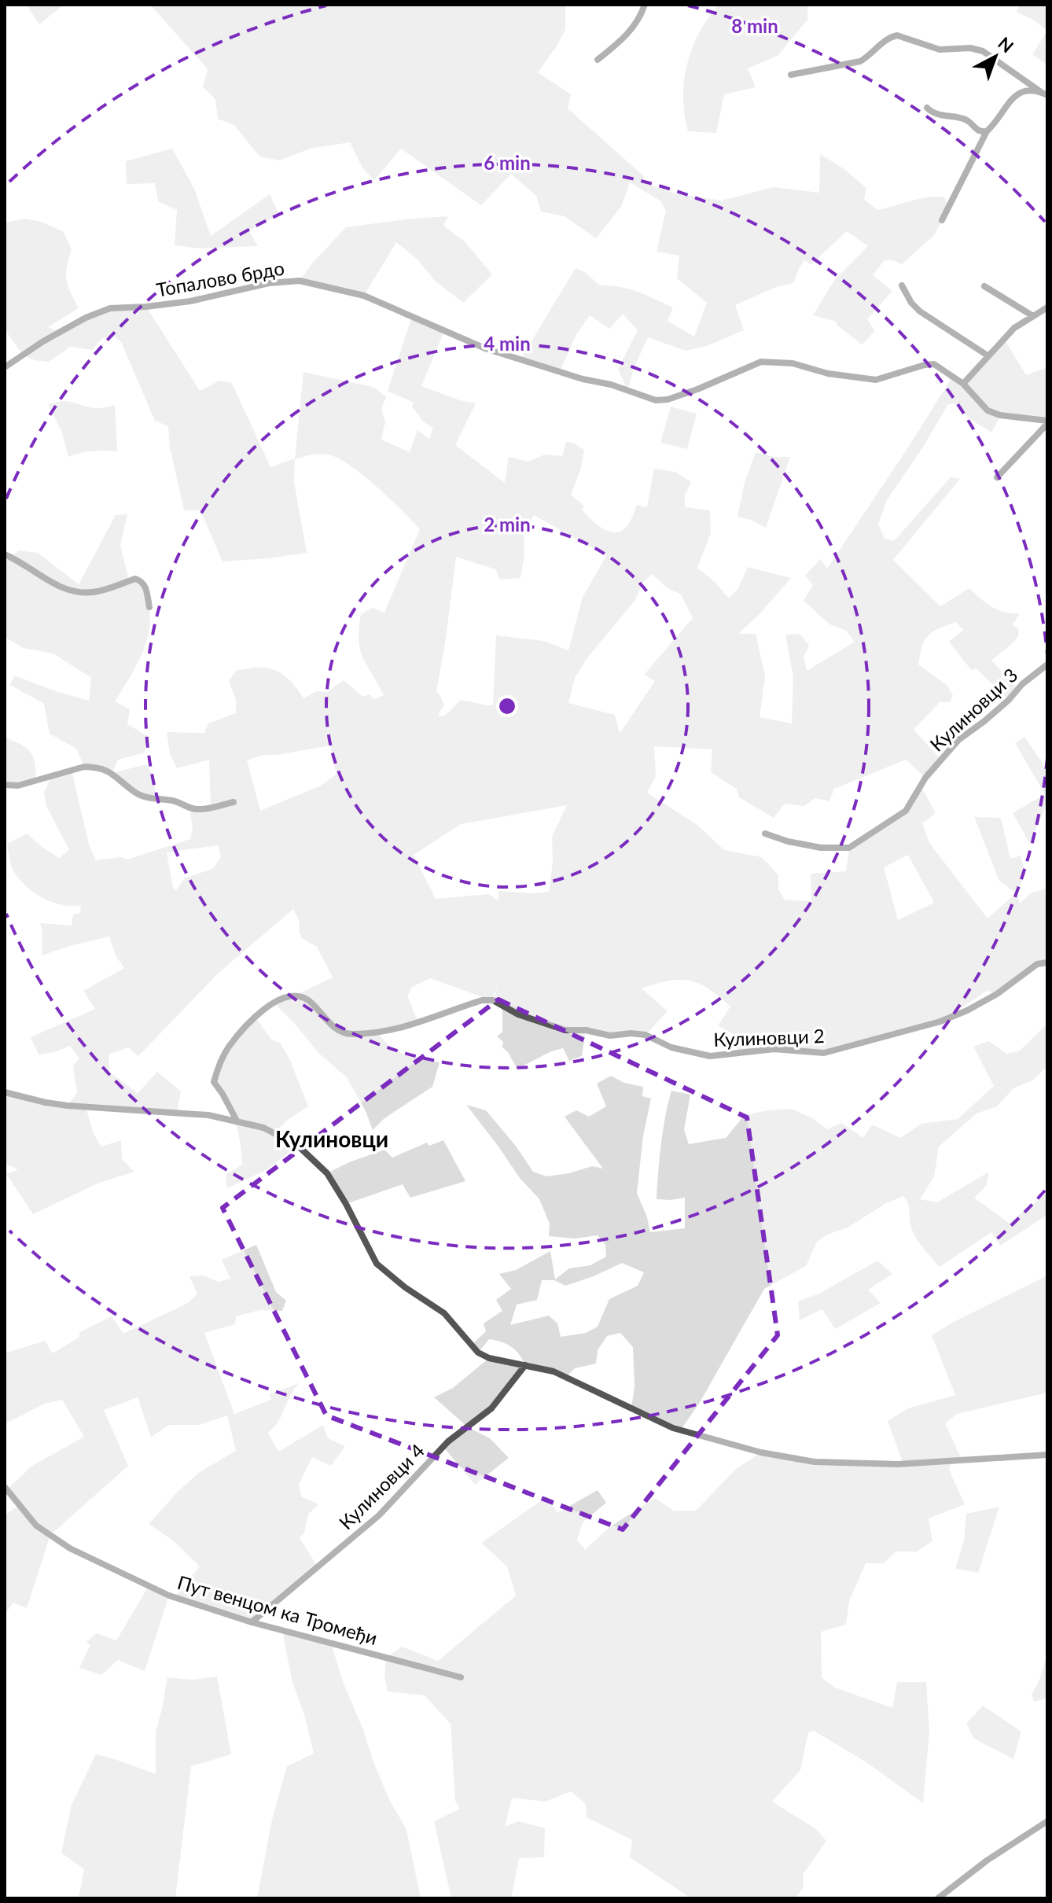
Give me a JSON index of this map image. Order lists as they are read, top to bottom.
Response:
{
  "streets": {
    "street": [
      "Топалово брдо",
      "Кулиновци 3",
      "Кулиновци 2",
      "Кулиновци 4",
      "Пут венцом ка Тромеђи"
    ]
  },
  "crossings": [
    ["Кулиновци 4", "Пут венцом ка Тромеђи"]
  ],
  "districts": ["Кулиновци"],
  "north": "top right",
  "rings": [
    "8 min",
    "6 min",
    "4 min",
    "2 min"
  ]
}
